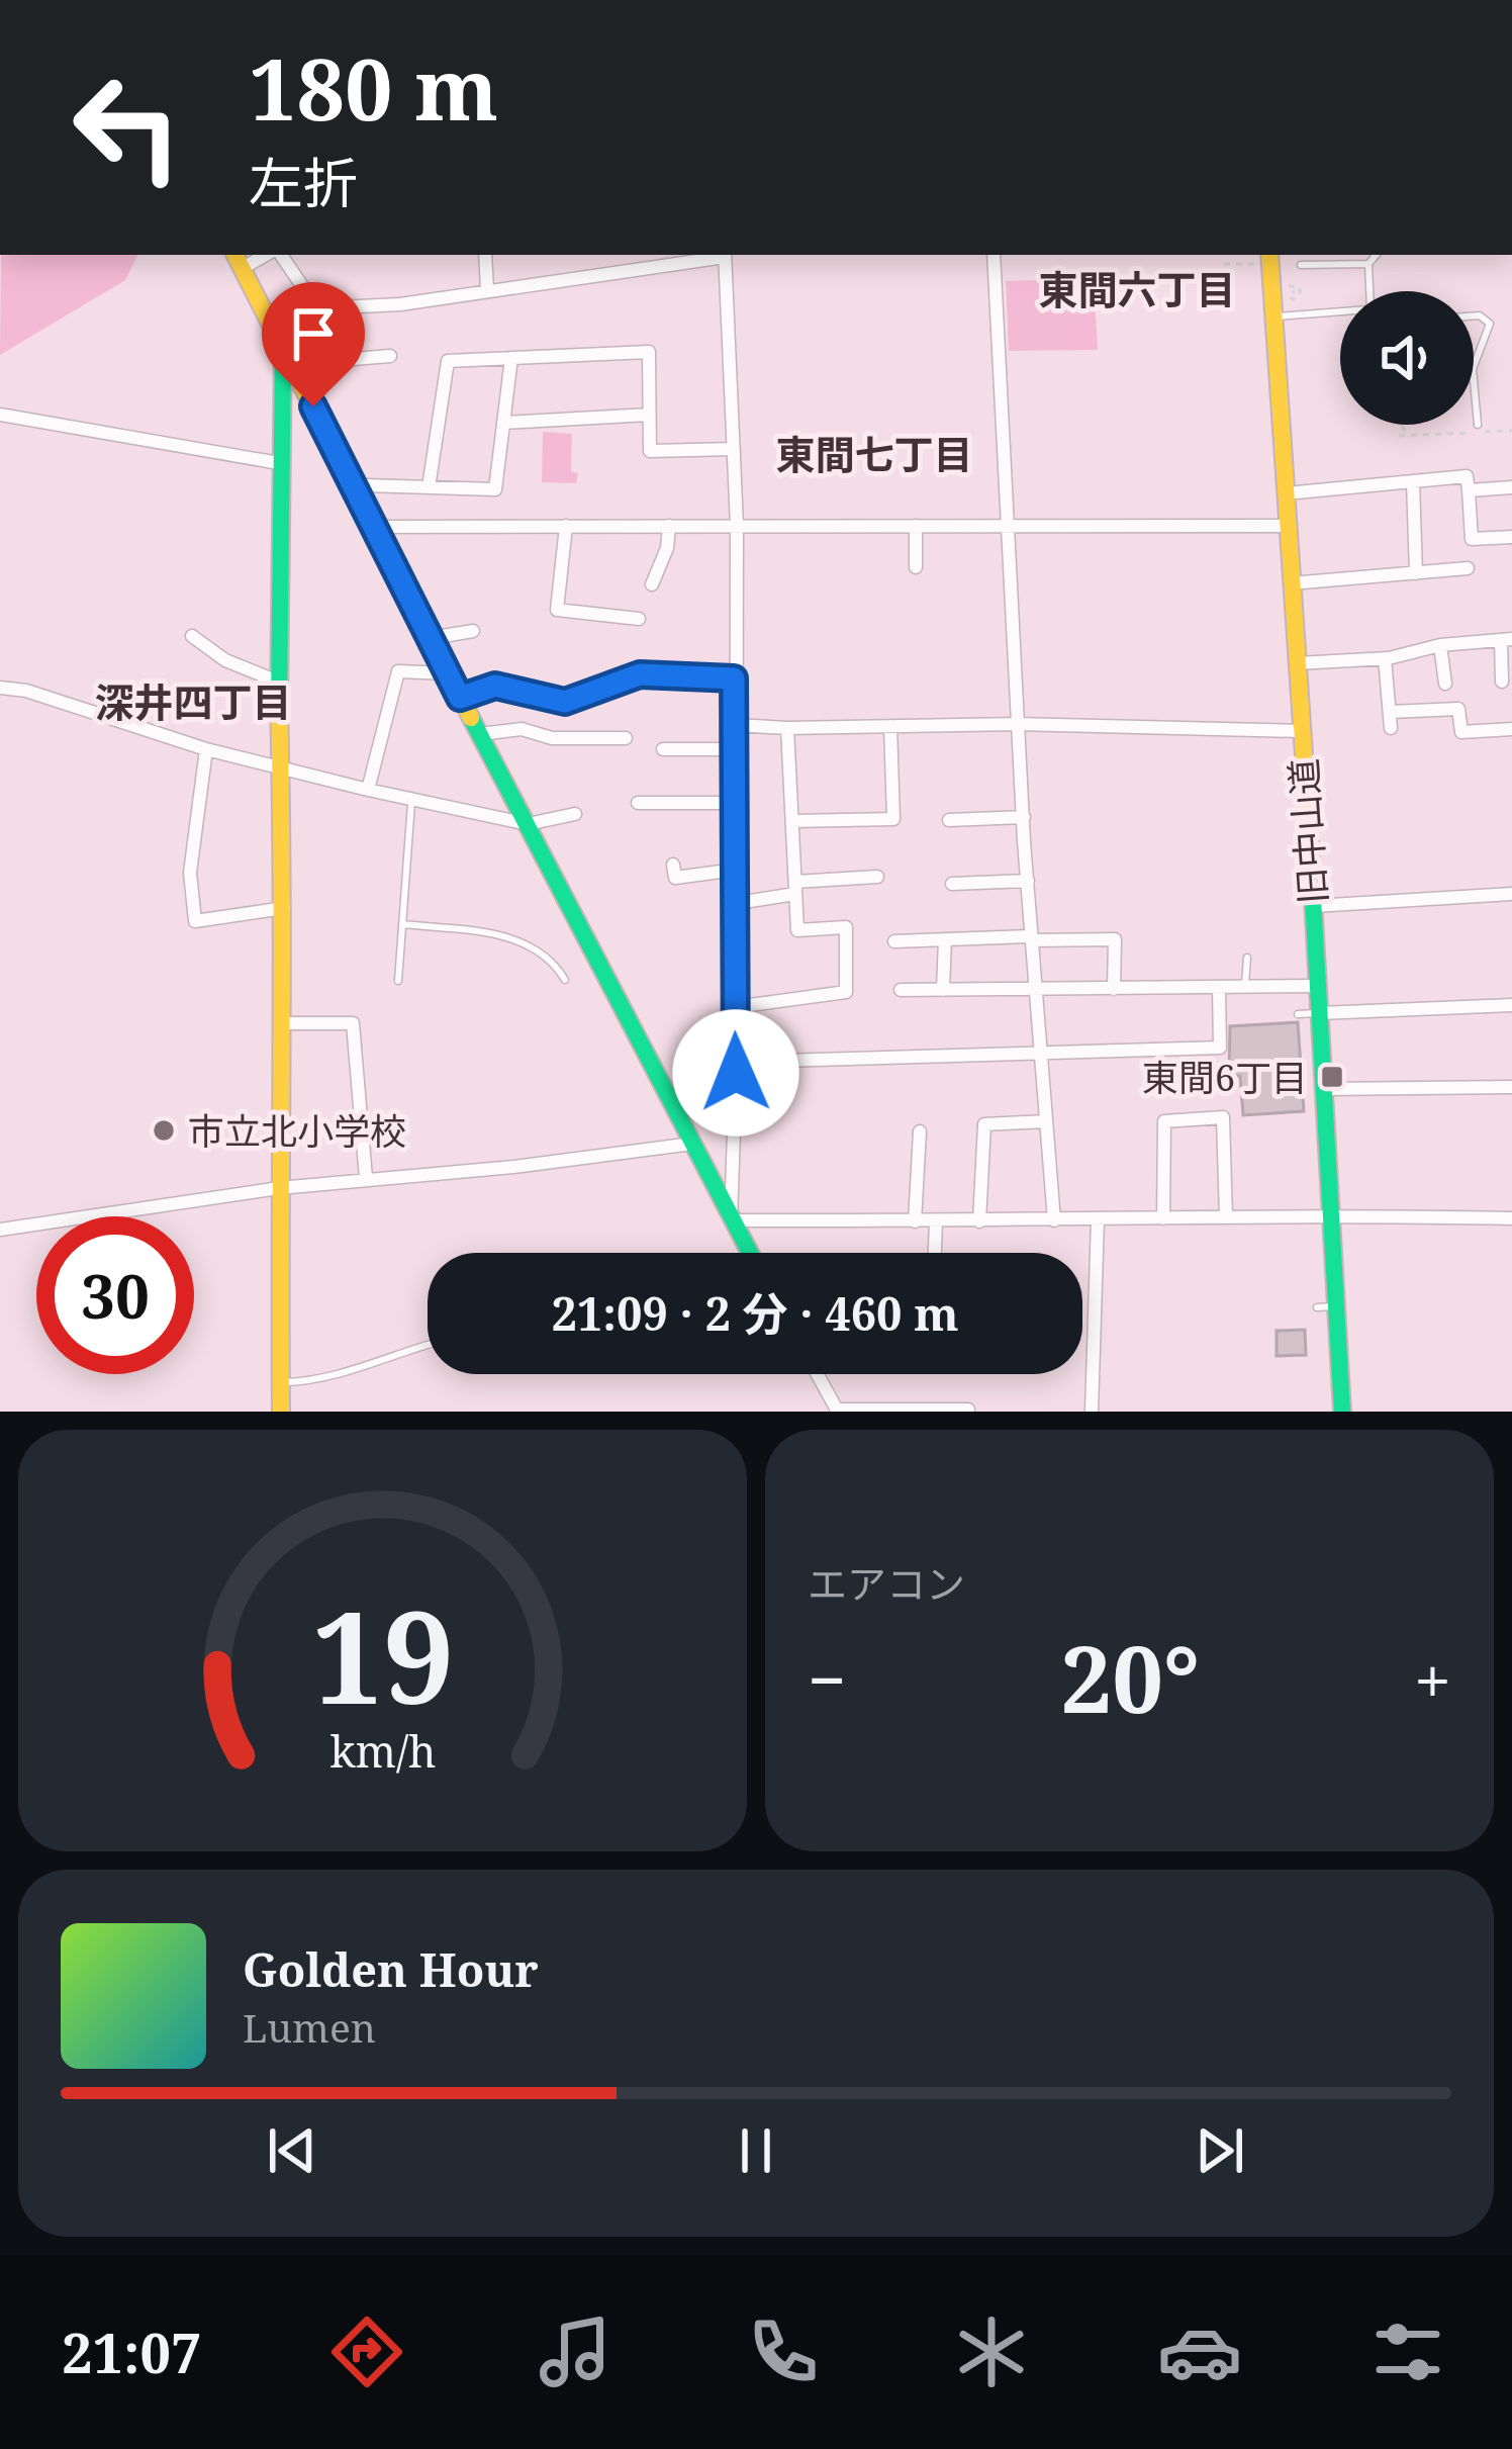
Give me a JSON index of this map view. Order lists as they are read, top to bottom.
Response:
{
  "streets": {
    "street": ["旧中山道"]
  },
  "districts": ["東間六丁目", "東間七丁目", "深井四丁目"],
  "places": {
    "transit": ["東間6丁目"],
    "other": ["市立北小学校"]
  },
  "page": {
    "turn": ["180 m", "左折"],
    "limit": "30",
    "trip": "21:09 · 2 分 · 460 m",
    "tile": "エアコン",
    "heat": ["−", "20°", "+"],
    "song": ["Golden Hour", "Lumen"],
    "tabs": "21:07",
    "gauge": ["19", "km/h"]
  }
}
